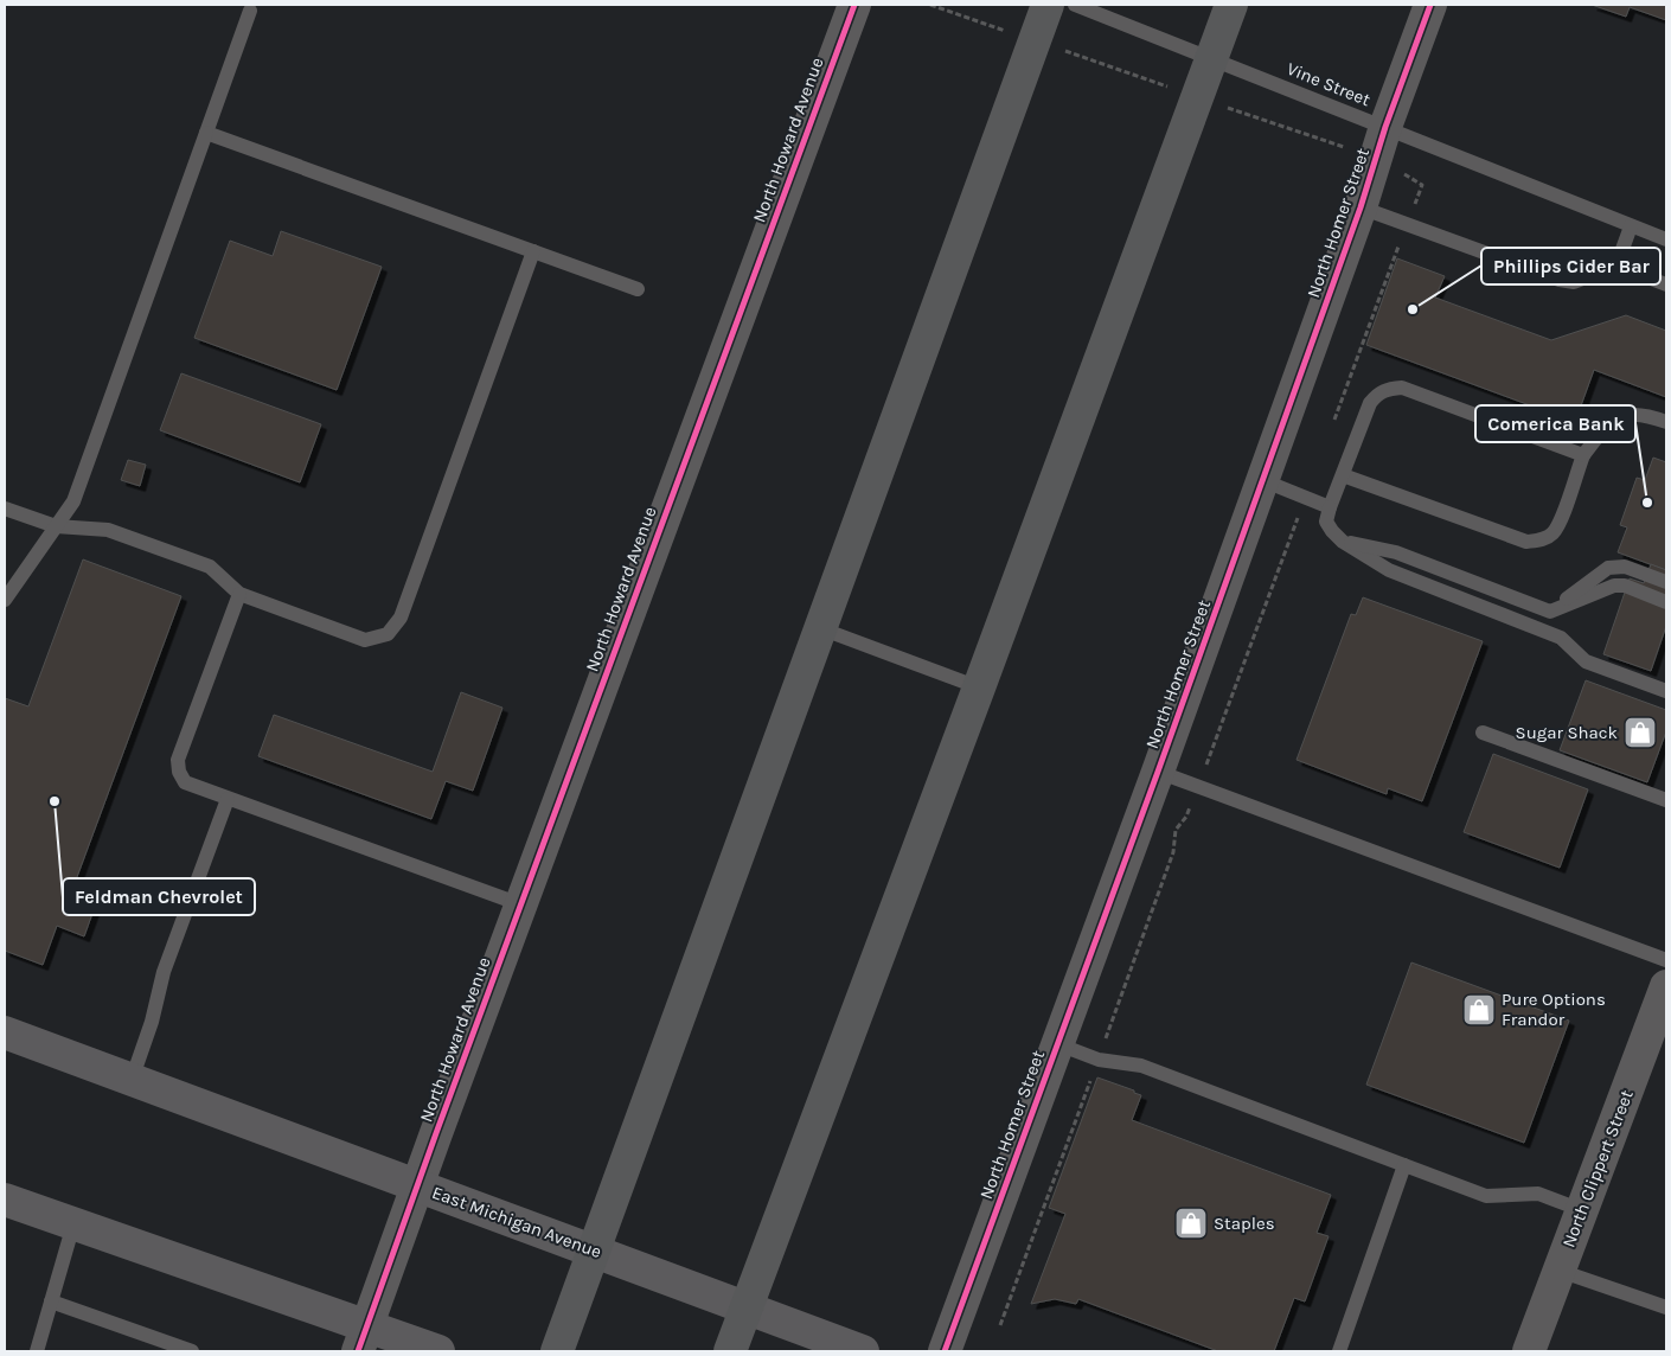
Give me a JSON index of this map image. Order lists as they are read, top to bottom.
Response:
{
  "streets": {
    "main road": ["East Michigan Avenue"],
    "street": ["North Howard Avenue", "North Homer Street", "North Clippert Street"],
    "lane": ["Vine Street"]
  },
  "crossings": [
    ["Vine Street", "North Homer Street"],
    ["North Howard Avenue", "East Michigan Avenue"]
  ],
  "places": {
    "other": ["Phillips Cider Bar", "Comerica Bank", "Feldman Chevrolet"],
    "shop": ["Sugar Shack", "Pure Options Frandor", "Staples"]
  }
}
